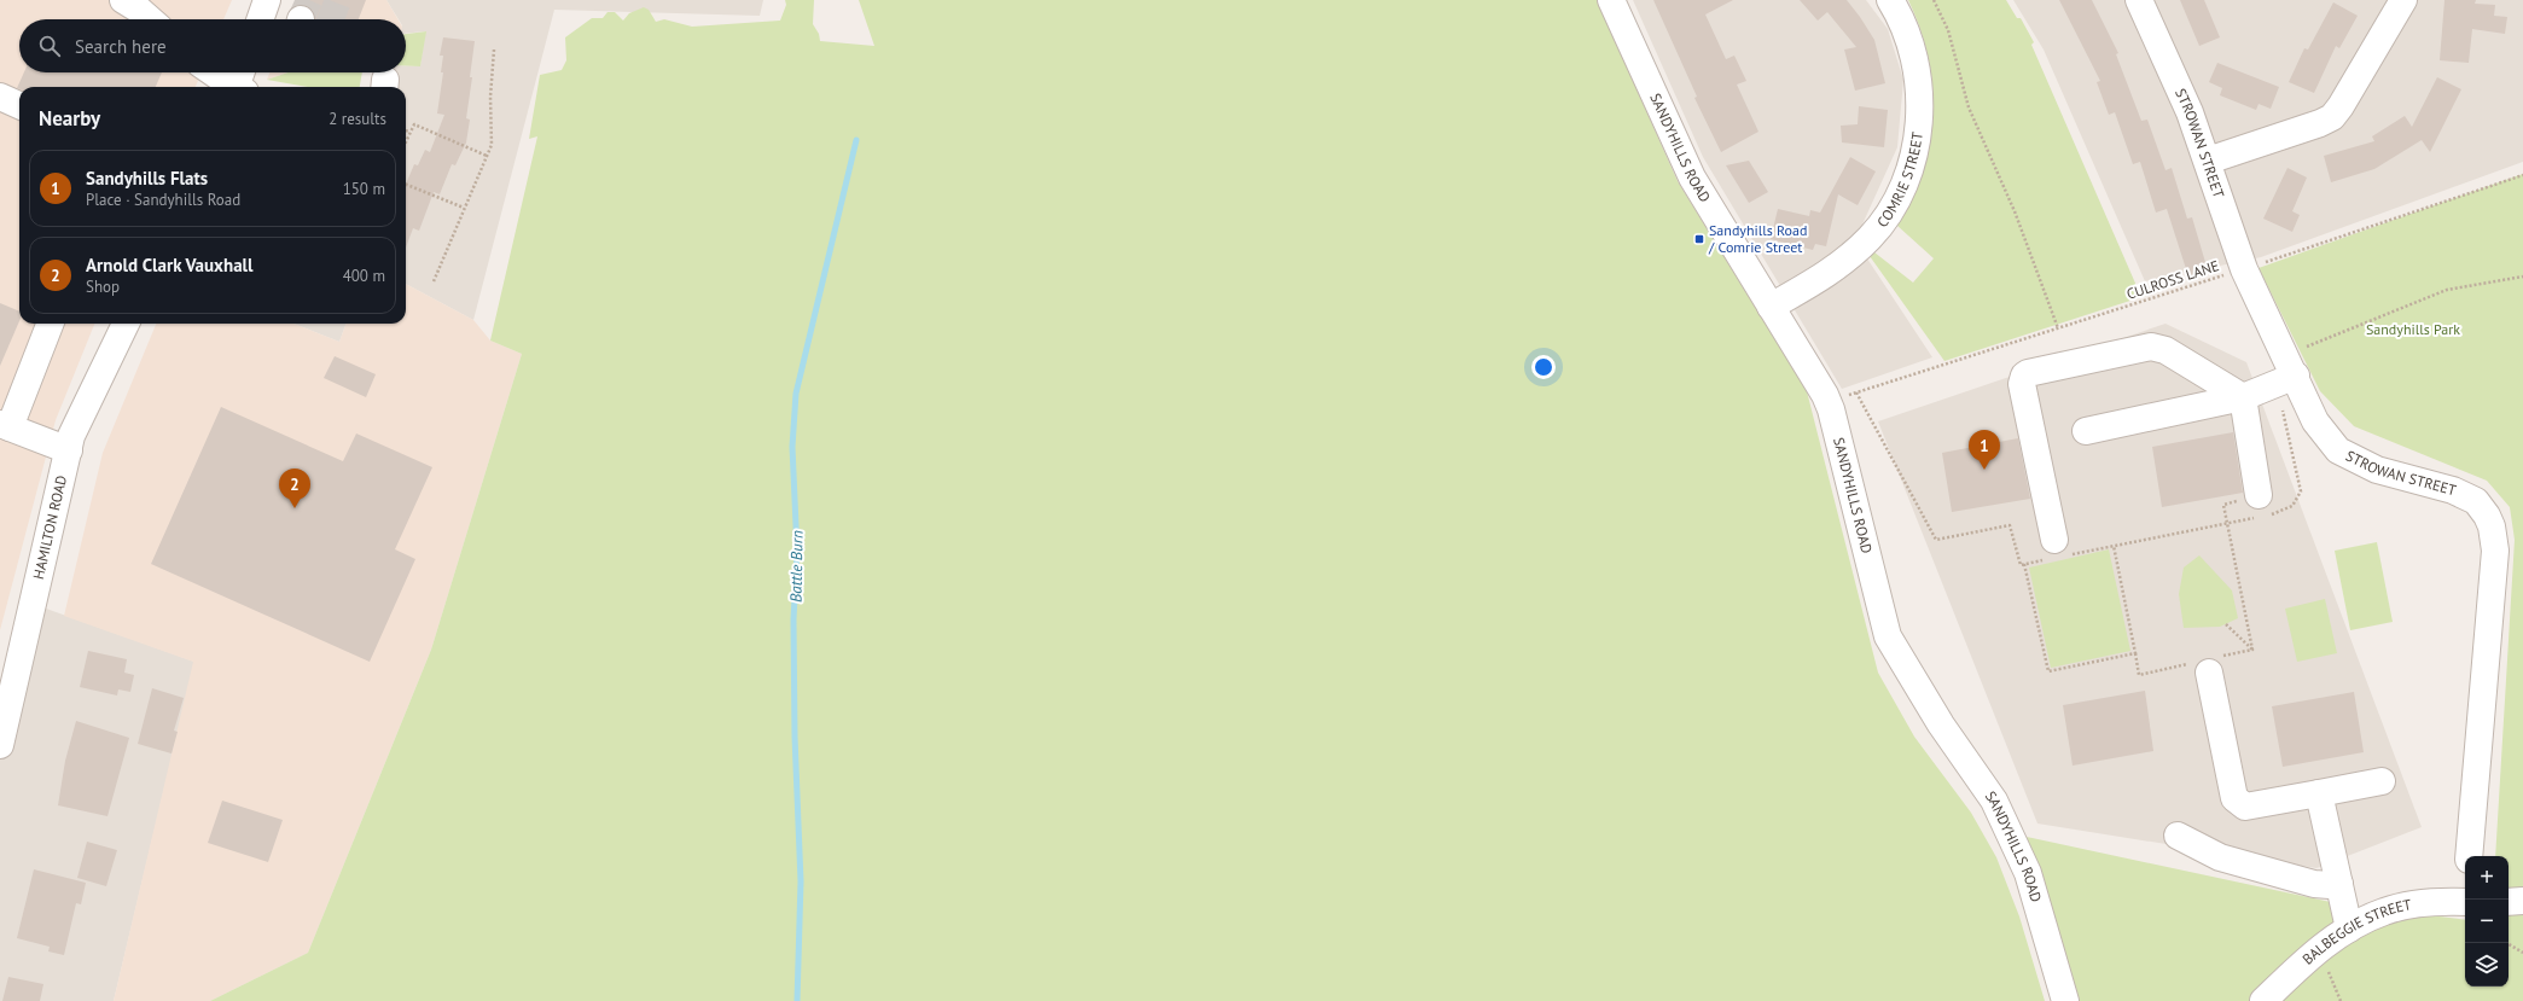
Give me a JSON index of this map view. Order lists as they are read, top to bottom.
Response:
{
  "streets": {
    "street": [
      "STROWAN STREET",
      "SANDYHILLS ROAD",
      "COMRIE STREET",
      "HAMILTON ROAD",
      "BALBEGGIE STREET"
    ],
    "path": ["CULROSS LANE"]
  },
  "crossings": [
    ["STROWAN STREET", "CULROSS LANE"],
    ["SANDYHILLS ROAD", "COMRIE STREET"],
    ["SANDYHILLS ROAD", "CULROSS LANE"]
  ],
  "water": ["Battle Burn"],
  "parks": ["Sandyhills Park"],
  "places": {
    "transit": ["Sandyhills Road / Comrie Street"]
  },
  "page": {
    "search": "Search here",
    "heading": ["Nearby", "2 results"],
    "list": [
      {
        "mark": "1",
        "name": "Sandyhills Flats",
        "note": "Place · Sandyhills Road",
        "value": "150 m"
      },
      {
        "mark": "2",
        "name": "Arnold Clark Vauxhall",
        "note": "Shop",
        "value": "400 m"
      }
    ],
    "pins": ["1", "2"],
    "map_buttons": ["+", "−"]
  }
}
